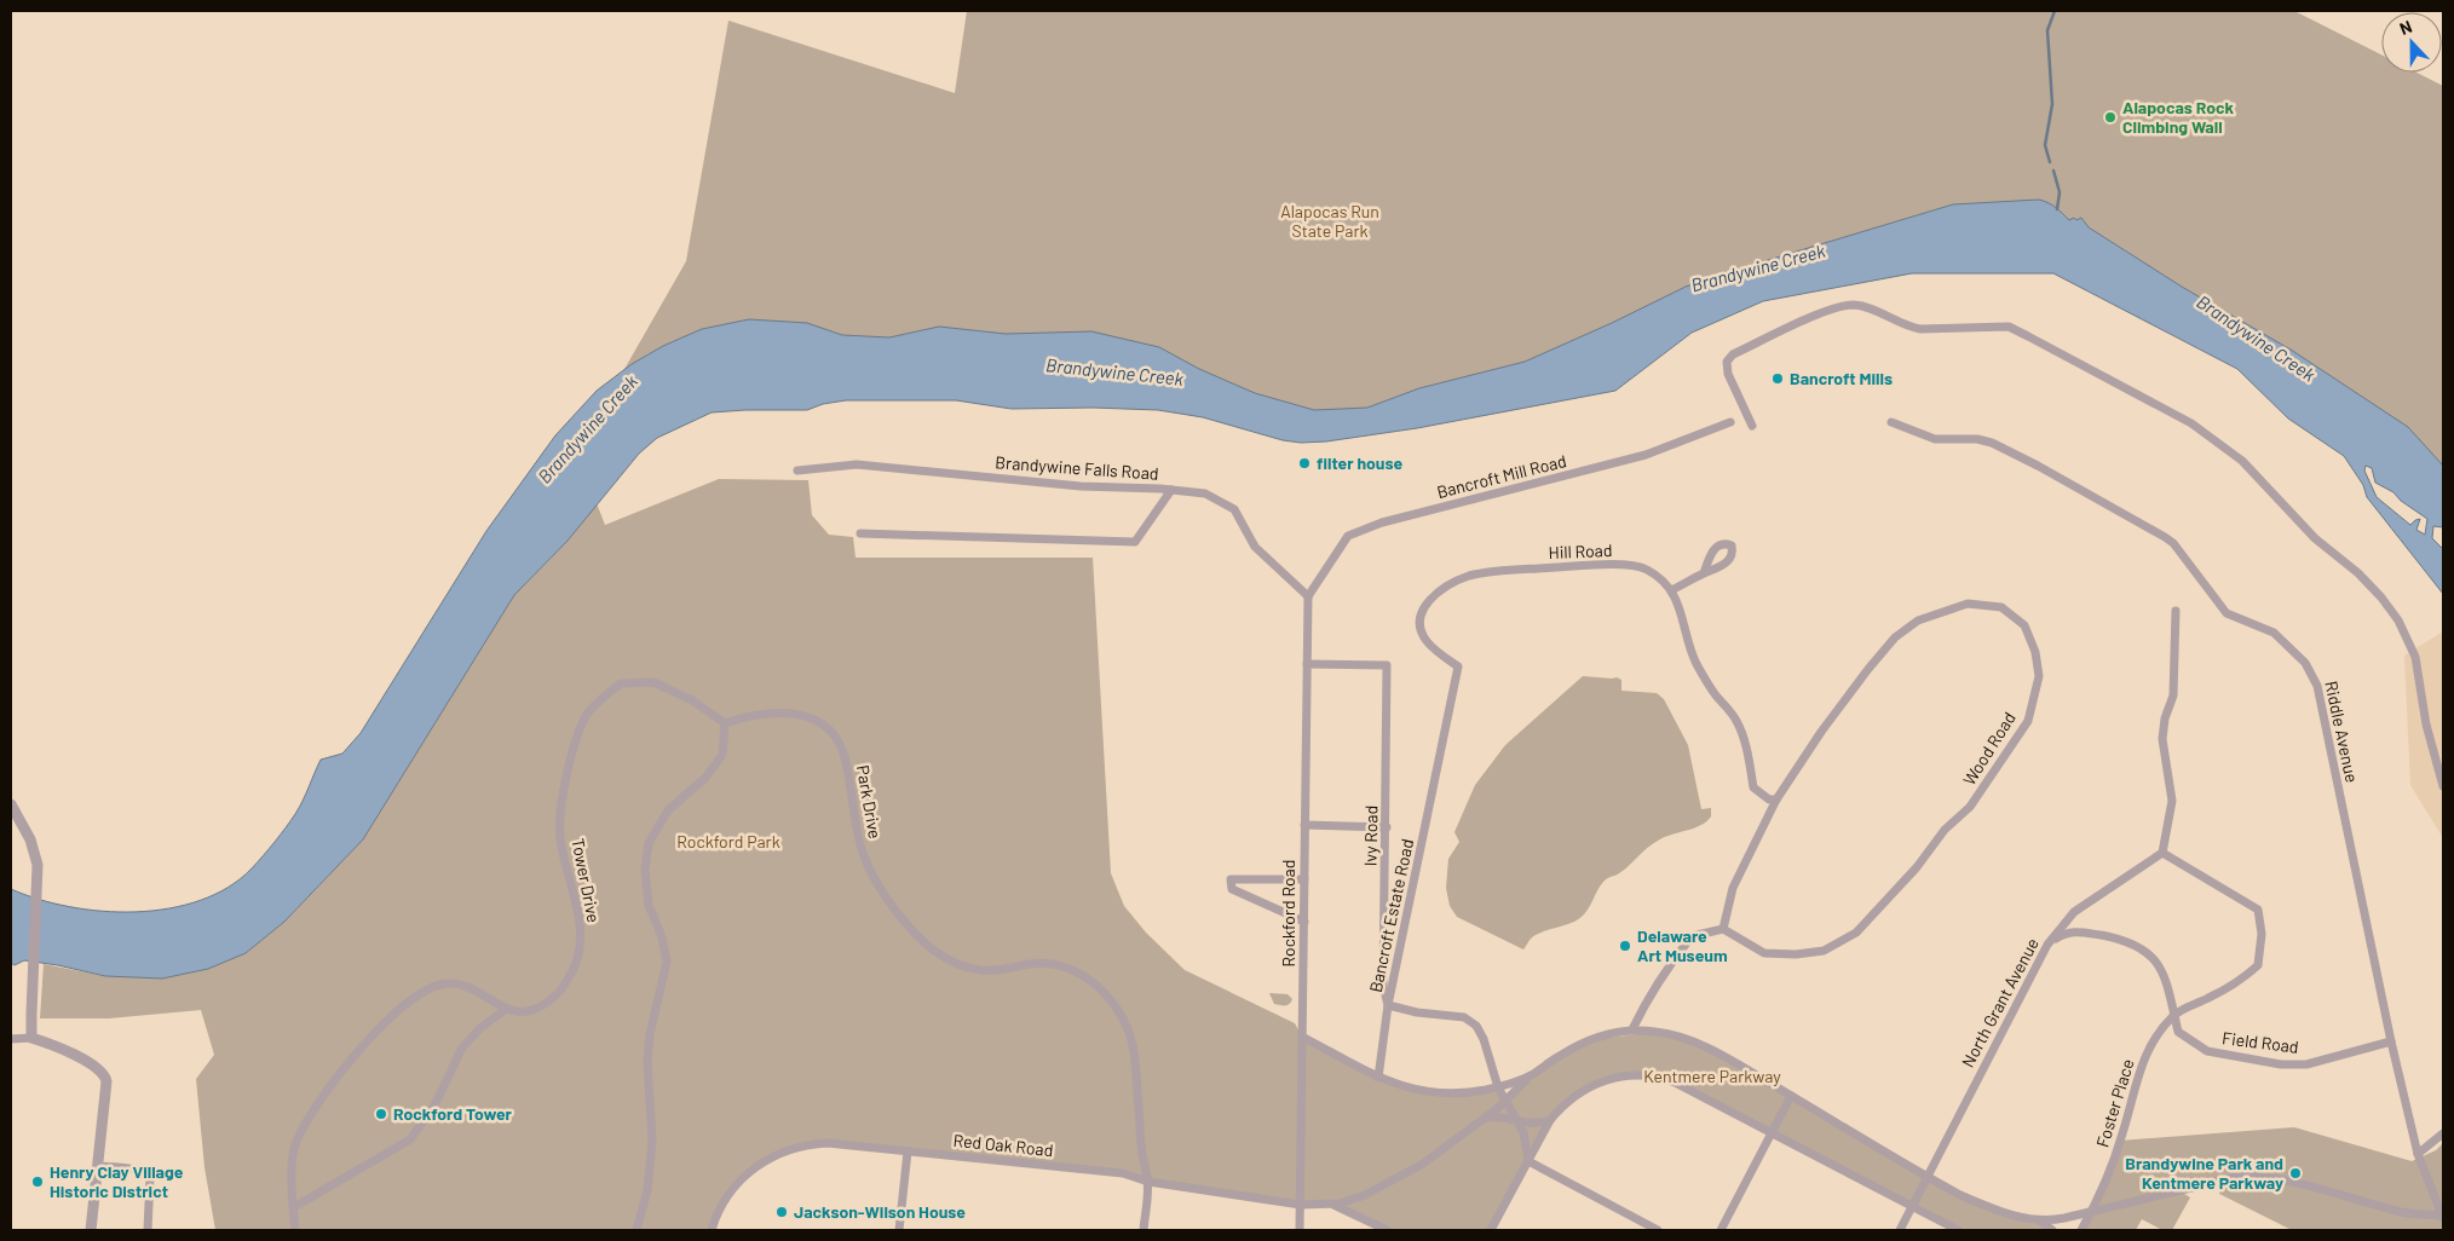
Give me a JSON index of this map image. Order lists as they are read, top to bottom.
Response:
{
  "streets": {
    "street": [
      "Brandywine Falls Road",
      "Bancroft Mill Road",
      "Hill Road",
      "Riddle Avenue",
      "Wood Road",
      "Park Drive",
      "Ivy Road",
      "Tower Drive",
      "Rockford Road",
      "Bancroft Estate Road",
      "North Grant Avenue",
      "Field Road",
      "Foster Place",
      "Red Oak Road"
    ]
  },
  "crossings": [
    ["Brandywine Falls Road", "Bancroft Mill Road"],
    ["Brandywine Falls Road", "Rockford Road"],
    ["Bancroft Mill Road", "Rockford Road"],
    ["Hill Road", "Wood Road"],
    ["Hill Road", "Bancroft Estate Road"],
    ["Riddle Avenue", "Field Road"],
    ["Park Drive", "Tower Drive"],
    ["Park Drive", "Red Oak Road"],
    ["Ivy Road", "Rockford Road"],
    ["Ivy Road", "Bancroft Estate Road"],
    ["Rockford Road", "Red Oak Road"],
    ["North Grant Avenue", "Field Road"],
    ["North Grant Avenue", "Foster Place"],
    ["Field Road", "Foster Place"]
  ],
  "water": ["Brandywine Creek"],
  "parks": ["Alapocas Run State Park", "Rockford Park", "Kentmere Parkway"],
  "places": [
    "Alapocas Rock Climbing Wall",
    "Bancroft Mills",
    "filter house",
    "Delaware Art Museum",
    "Rockford Tower",
    "Brandywine Park and Kentmere Parkway",
    "Henry Clay Village Historic District",
    "Jackson-Wilson House"
  ],
  "north": "top"
}
